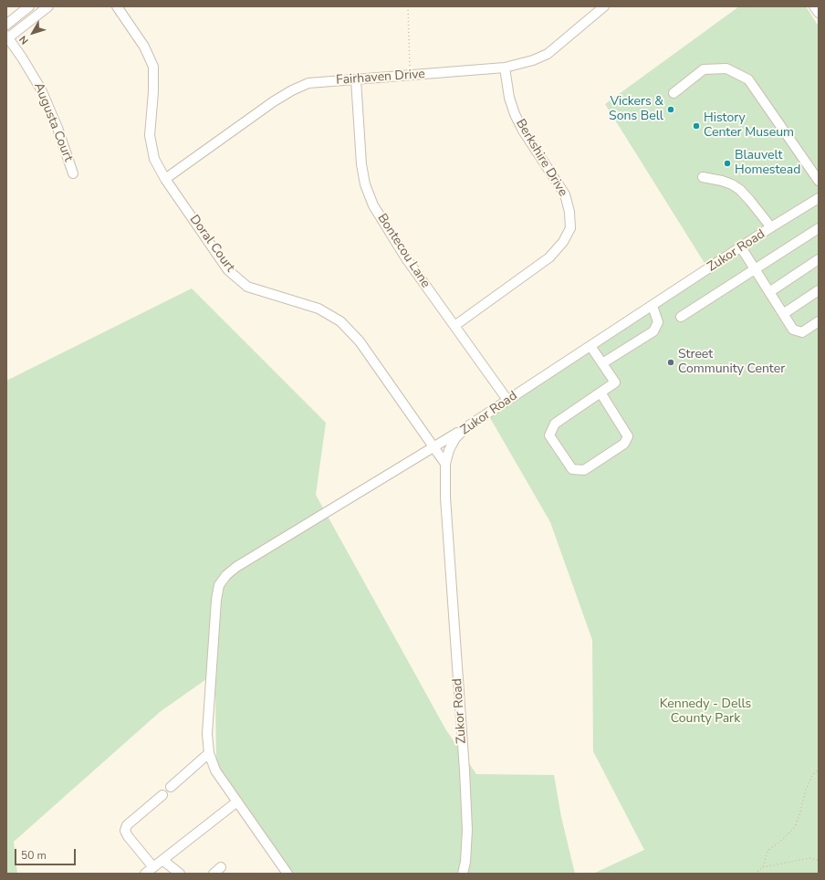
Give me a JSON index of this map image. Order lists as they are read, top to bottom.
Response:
{
  "streets": {
    "street": [
      "Fairhaven Drive",
      "Augusta Court",
      "Berkshire Drive",
      "Doral Court",
      "Bontecou Lane",
      "Zukor Road"
    ]
  },
  "crossings": [
    ["Fairhaven Drive", "Berkshire Drive"],
    ["Fairhaven Drive", "Doral Court"],
    ["Fairhaven Drive", "Bontecou Lane"],
    ["Berkshire Drive", "Bontecou Lane"],
    ["Doral Court", "Zukor Road"],
    ["Bontecou Lane", "Zukor Road"]
  ],
  "parks": ["Kennedy - Dells County Park"],
  "places": [
    "Vickers & Sons Bell",
    "History Center Museum",
    "Blauvelt Homestead",
    "Street Community Center"
  ],
  "scale_bar": "50 m",
  "north": "bottom left"
}
